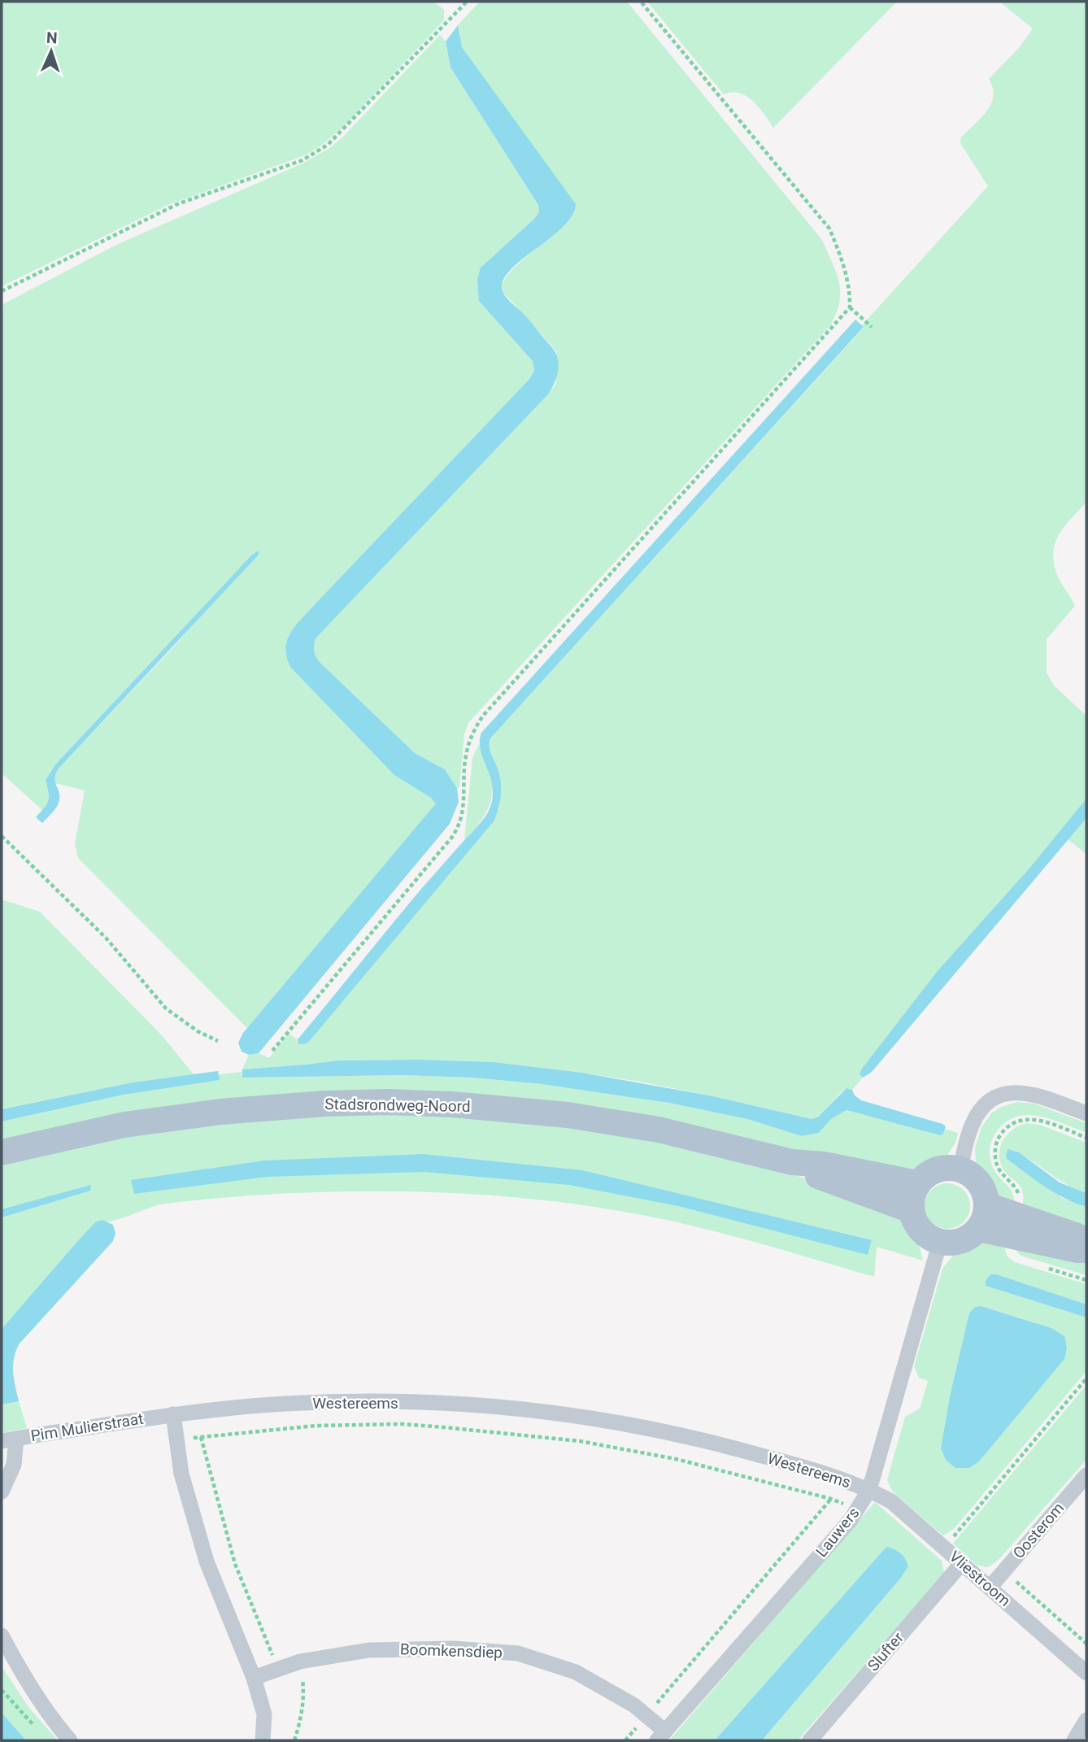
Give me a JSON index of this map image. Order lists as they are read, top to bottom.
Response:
{
  "streets": {
    "main road": ["Stadsrondweg-Noord"],
    "street": [
      "Westereems",
      "Pim Mulierstraat",
      "Oosterom",
      "Lauwers",
      "Vliestroom",
      "Boomkensdiep",
      "Slufter"
    ]
  },
  "crossings": [
    ["Stadsrondweg-Noord", "Lauwers"],
    ["Westereems", "Pim Mulierstraat"],
    ["Westereems", "Lauwers"],
    ["Westereems", "Vliestroom"],
    ["Oosterom", "Vliestroom"],
    ["Lauwers", "Vliestroom"],
    ["Lauwers", "Boomkensdiep"],
    ["Vliestroom", "Slufter"]
  ],
  "north": "top"
}
